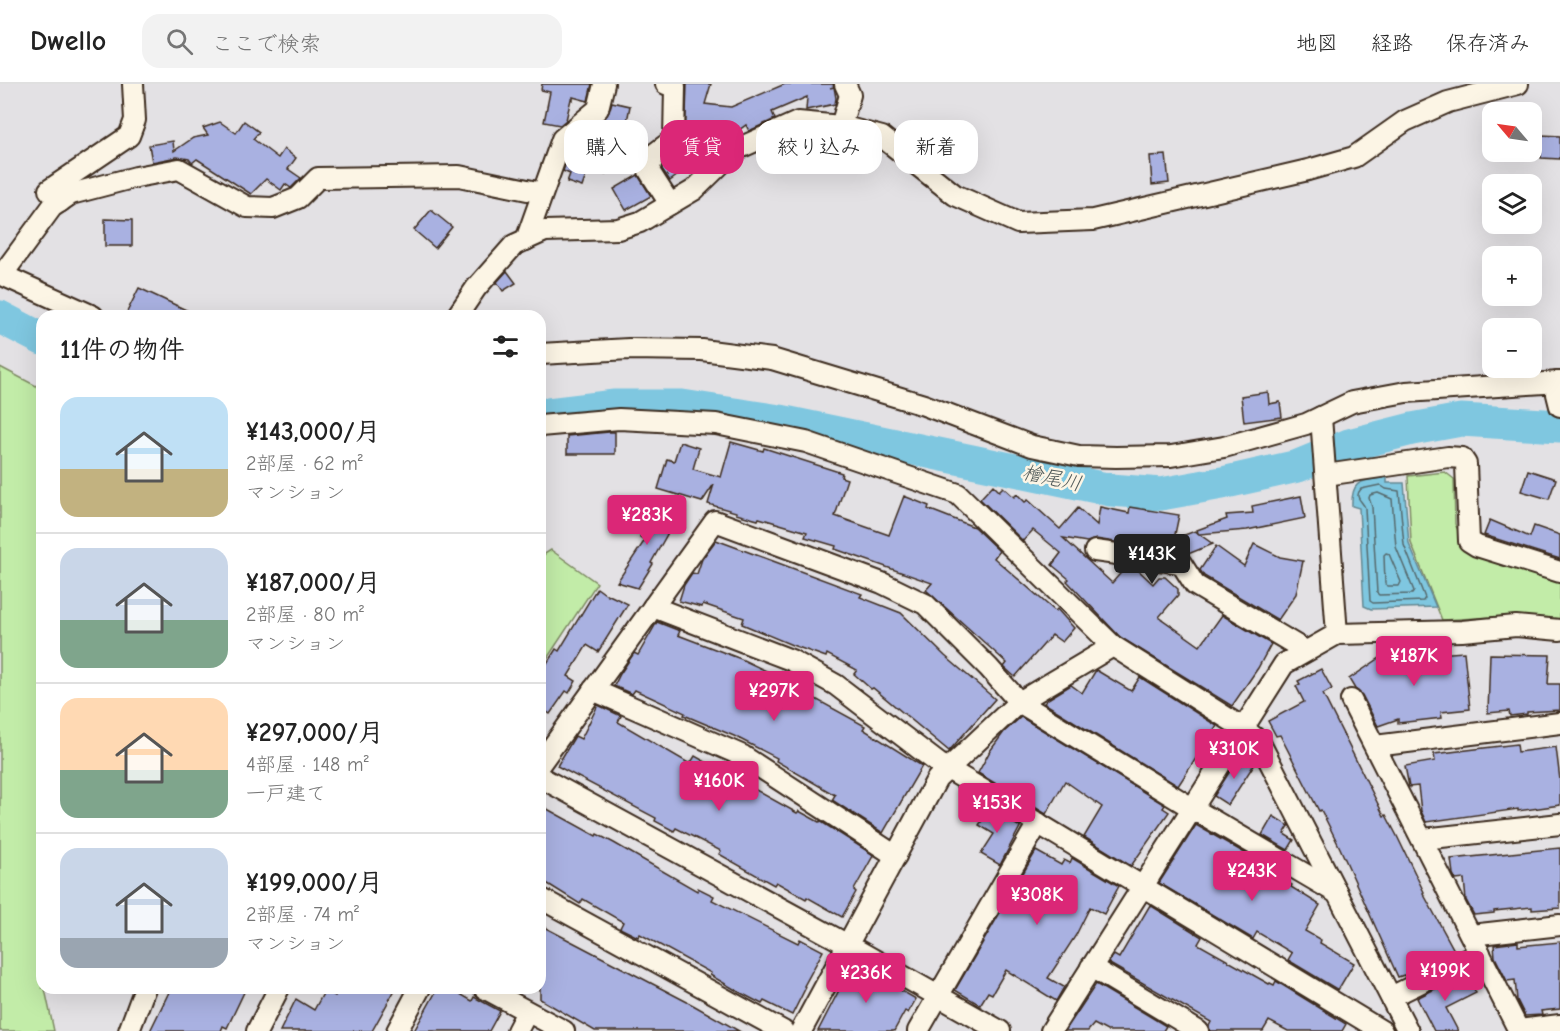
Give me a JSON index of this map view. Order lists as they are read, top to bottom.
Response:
{
  "water": ["檜尾川"],
  "north": "top left",
  "page": {
    "header": "Dwello",
    "search": "ここで検索",
    "nav": ["地図", "経路", "保存済み"],
    "map_buttons": ["+", "−"],
    "chip": [
      "購入",
      "賃貸",
      "絞り込み",
      "新着"
    ],
    "heading": "11件の物件",
    "list": [
      {
        "name": "¥143,000/月",
        "note": "2部屋 · 62 m² · マンション"
      },
      {
        "name": "¥187,000/月",
        "note": "2部屋 · 80 m² · マンション"
      },
      {
        "name": "¥297,000/月",
        "note": "4部屋 · 148 m² · 一戸建て"
      },
      {
        "name": "¥199,000/月",
        "note": "2部屋 · 74 m² · マンション"
      }
    ],
    "price": [
      "¥283K",
      "¥143K",
      "¥187K",
      "¥297K",
      "¥310K",
      "¥160K",
      "¥153K",
      "¥243K",
      "¥308K",
      "¥199K",
      "¥236K"
    ]
  }
}
